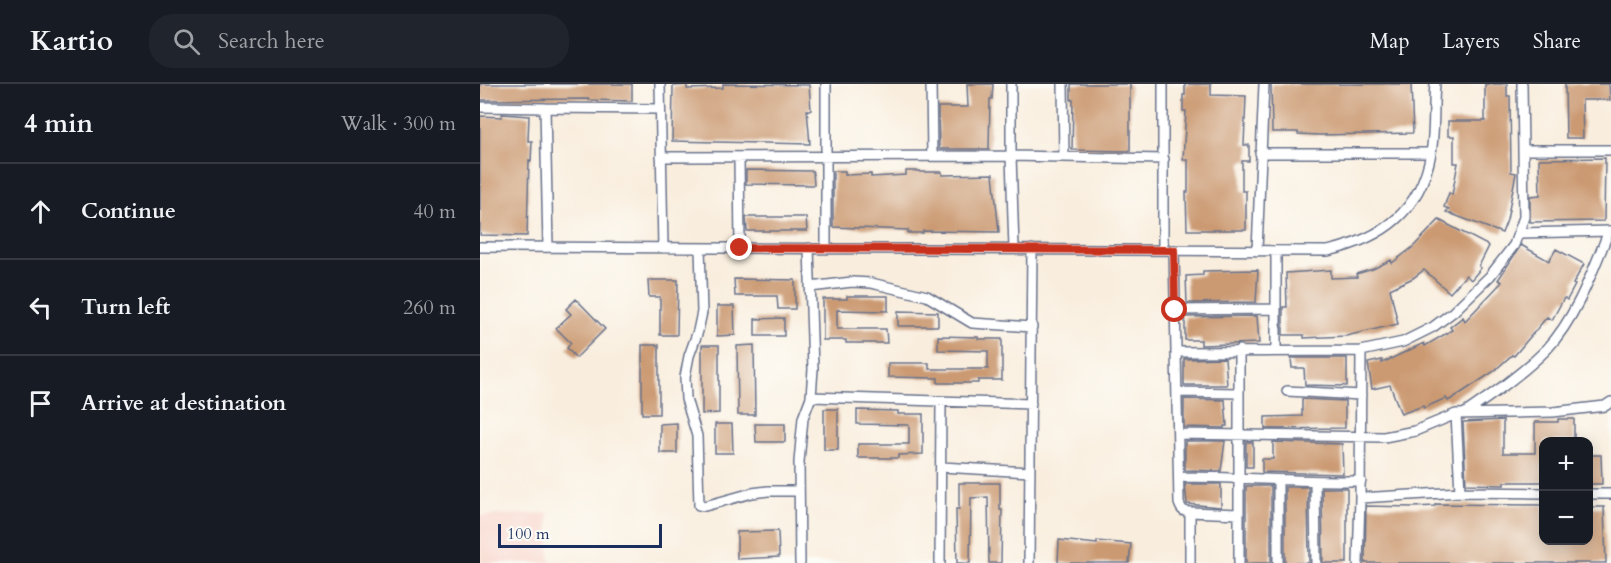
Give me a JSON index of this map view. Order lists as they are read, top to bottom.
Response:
{
  "scale_bar": "100 m",
  "page": {
    "header": "Kartio",
    "search": "Search here",
    "nav": ["Map", "Layers", "Share"],
    "heading": ["4 min", "Walk · 300 m"],
    "list": [
      ["Continue", "40 m"],
      ["Turn left", "260 m"],
      "Arrive at destination"
    ],
    "map_buttons": ["+", "−"],
    "scale": "100 m"
  }
}
